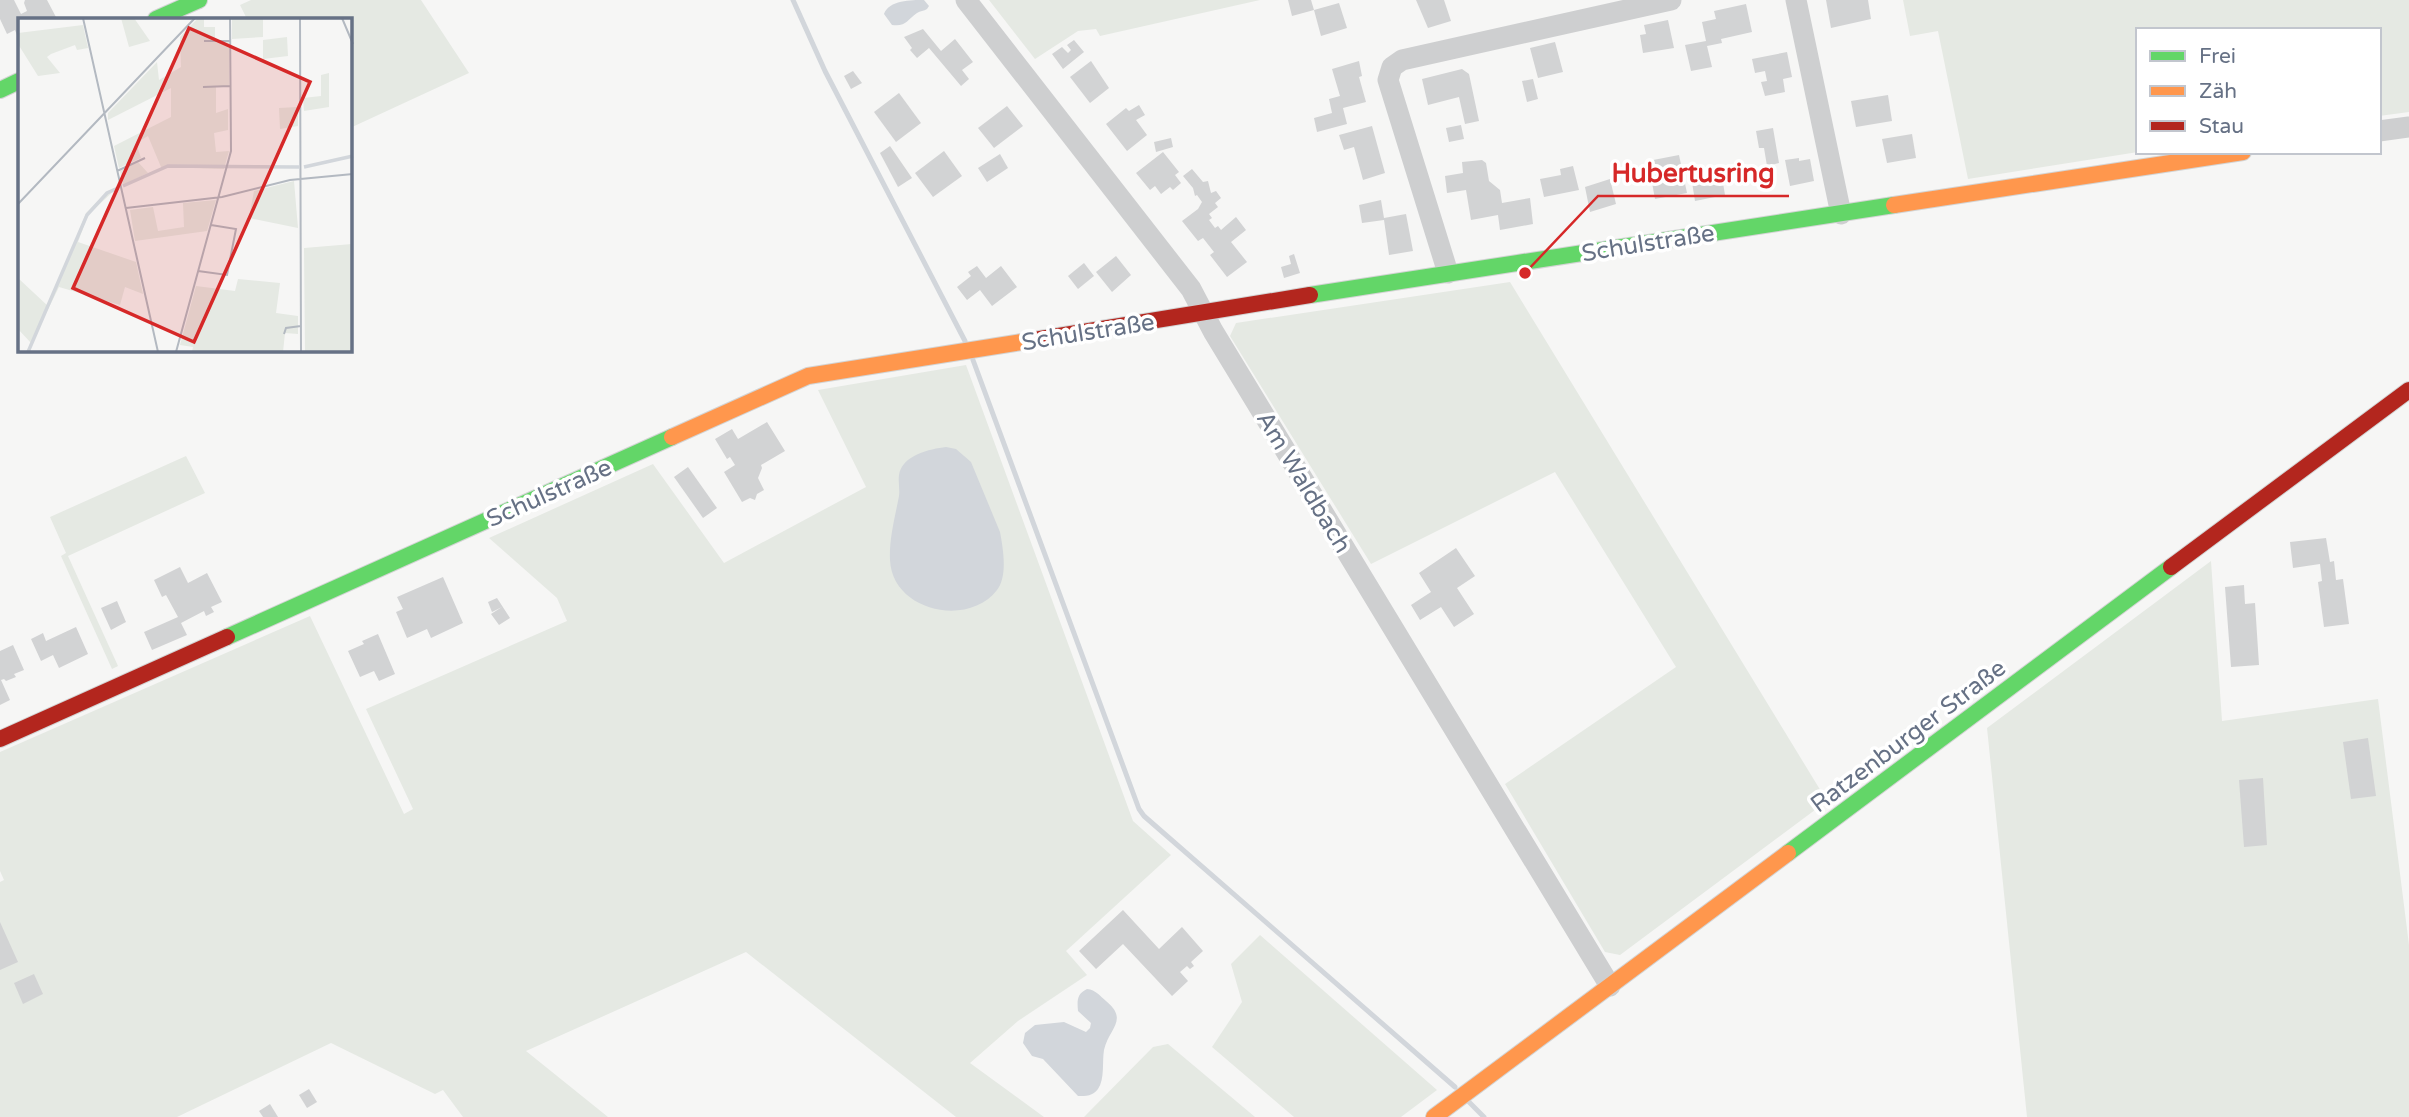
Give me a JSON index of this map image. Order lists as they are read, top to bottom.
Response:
{
  "streets": {
    "street": ["Schulstraße", "Am Waldbach", "Ratzenburger Straße"]
  },
  "crossings": [
    ["Schulstraße", "Am Waldbach"],
    ["Am Waldbach", "Ratzenburger Straße"]
  ],
  "places": ["Hubertusring"],
  "legend": ["Frei", "Zäh", "Stau"]
}
